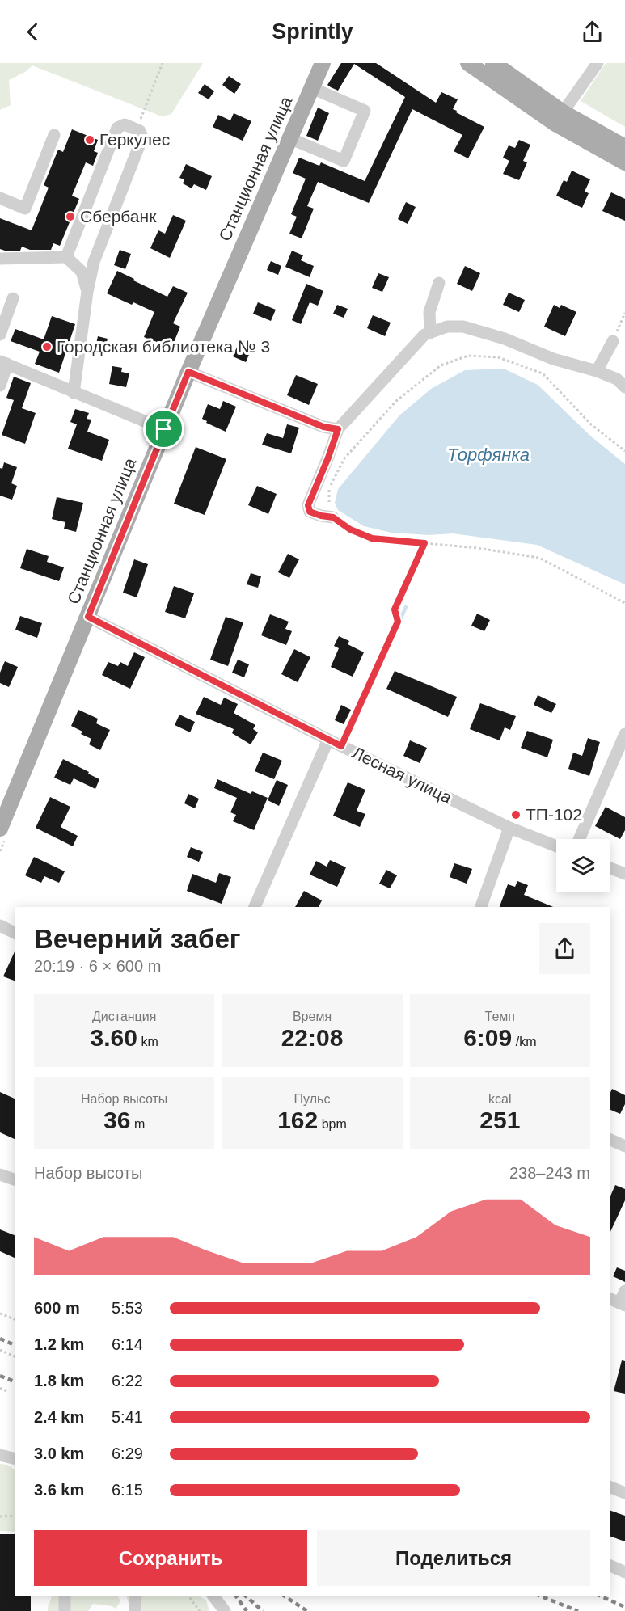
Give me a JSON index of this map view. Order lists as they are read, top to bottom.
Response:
{
  "streets": {
    "main road": ["Станционная улица"],
    "street": ["Лесная улица"]
  },
  "crossings": [
    ["Станционная улица", "Лесная улица"]
  ],
  "water": ["Торфянка"],
  "places": [
    "Геркулес",
    "Сбербанк",
    "Городская библиотека № 3",
    "ТП-102"
  ],
  "page": {
    "header": "Sprintly",
    "heading": ["Вечерний забег", "20:19 · 6 × 600 m"],
    "stats": [
      ["Дистанция", "3.60 km"],
      ["Время", "22:08"],
      ["Темп", "6:09 /km"],
      ["Набор высоты", "36 m"],
      ["Пульс", "162 bpm"],
      ["kcal", "251"]
    ],
    "chart": ["Набор высоты", "238–243 m"],
    "list": [
      {
        "name": "600 m",
        "note": "5:53"
      },
      {
        "name": "1.2 km",
        "note": "6:14"
      },
      {
        "name": "1.8 km",
        "note": "6:22"
      },
      {
        "name": "2.4 km",
        "note": "5:41"
      },
      {
        "name": "3.0 km",
        "note": "6:29"
      },
      {
        "name": "3.6 km",
        "note": "6:15"
      }
    ],
    "buttons": ["Сохранить", "Поделиться"]
  }
}
